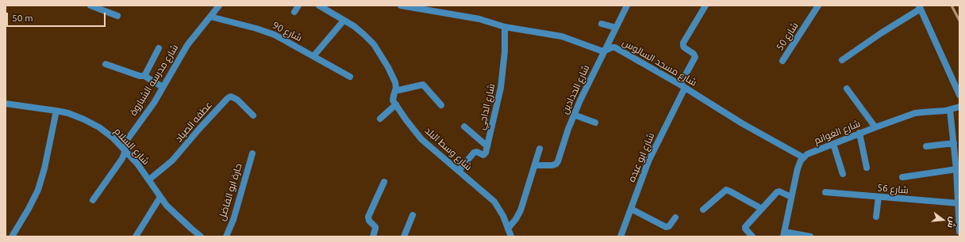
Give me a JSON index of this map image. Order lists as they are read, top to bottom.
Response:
{
  "streets": {
    "street": [
      "شارع 90",
      "شارع 50",
      "شارع مسجد السالوس",
      "شارع مدرسه الشباروة",
      "شارع الحدادين",
      "شارع الداجي",
      "عطفه الصياد",
      "شارع الغوانم",
      "شارع السلام",
      "شارع وسط البلد",
      "شارع ابو عبده",
      "شارع 56",
      "حارة ابو الفاضل"
    ]
  },
  "crossings": [
    ["شارع 90", "شارع مدرسه الشباروة"],
    ["شارع مسجد السالوس", "شارع الحدادين"],
    ["شارع مسجد السالوس", "شارع الداجي"],
    ["شارع مسجد السالوس", "شارع الغوانم"],
    ["شارع مسجد السالوس", "شارع ابو عبده"],
    ["شارع مدرسه الشباروة", "شارع السلام"],
    ["عطفه الصياد", "شارع السلام"]
  ],
  "scale_bar": "50 m",
  "north": "right"
}
